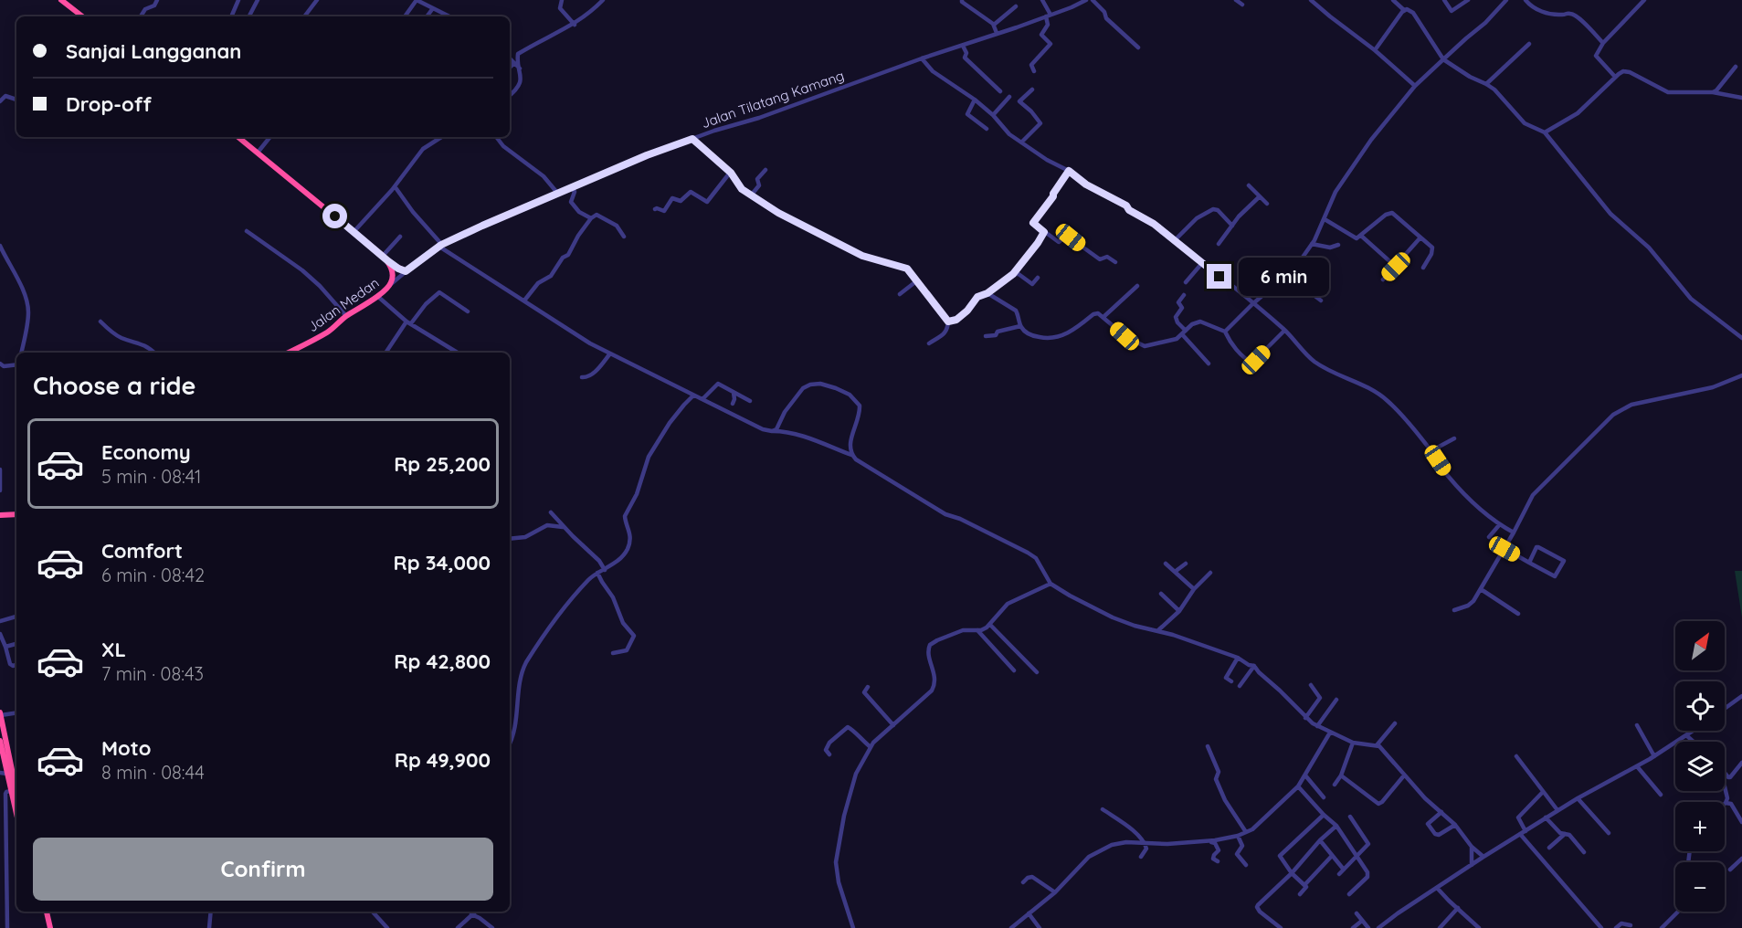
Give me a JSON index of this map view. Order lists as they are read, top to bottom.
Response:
{
  "streets": {
    "highway": ["Jalan Medan"],
    "street": ["Jalan Tilatang Kamang"]
  },
  "crossings": [
    ["Jalan Tilatang Kamang", "Jalan Medan"]
  ],
  "north": "top right",
  "page": {
    "banner": ["Sanjai Langganan", "Drop-off"],
    "bubble": "6 min",
    "heading": "Choose a ride",
    "list": [
      {
        "name": "Economy",
        "note": "5 min · 08:41",
        "value": "Rp 25,200"
      },
      {
        "name": "Comfort",
        "note": "6 min · 08:42",
        "value": "Rp 34,000"
      },
      {
        "name": "XL",
        "note": "7 min · 08:43",
        "value": "Rp 42,800"
      },
      {
        "name": "Moto",
        "note": "8 min · 08:44",
        "value": "Rp 49,900"
      }
    ],
    "map_buttons": ["+", "−"],
    "buttons": "Confirm"
  }
}
